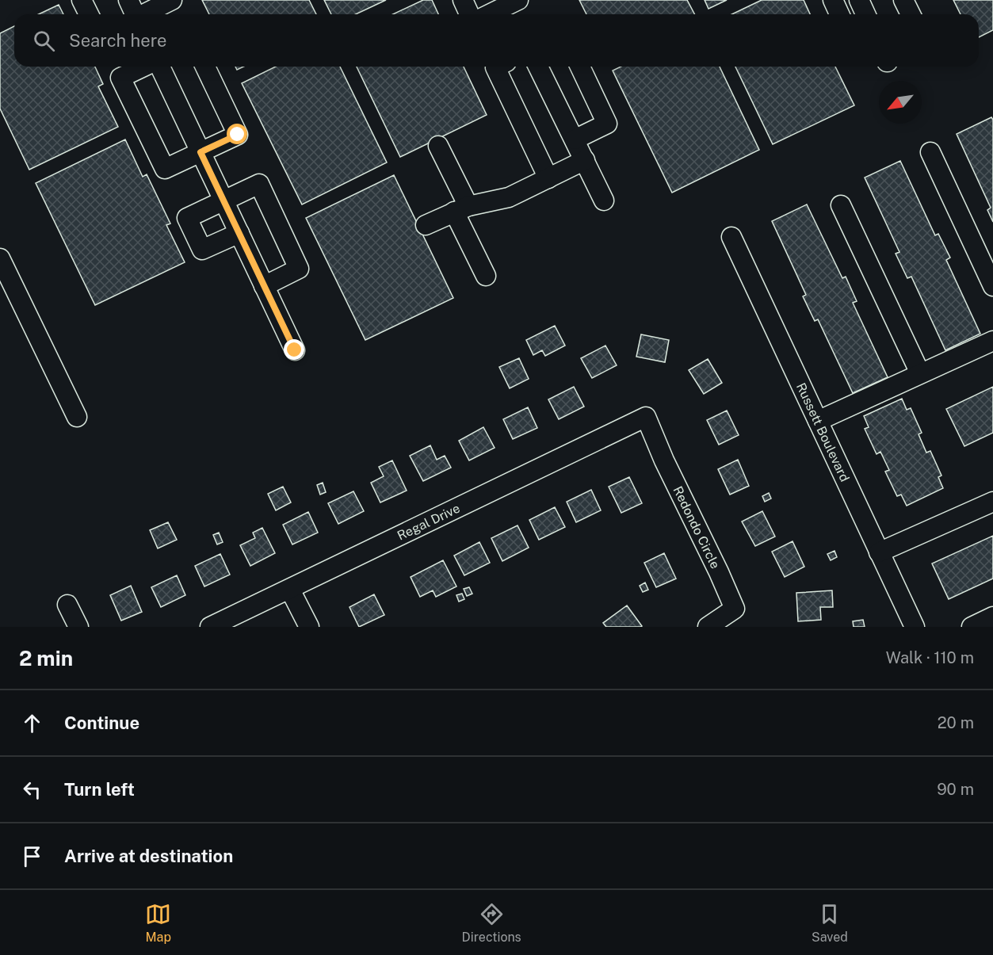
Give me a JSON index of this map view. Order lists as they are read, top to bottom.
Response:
{
  "streets": {
    "street": ["Russett Boulevard", "Regal Drive", "Redondo Circle"]
  },
  "crossings": [
    ["Regal Drive", "Redondo Circle"]
  ],
  "north": "bottom left",
  "page": {
    "search": "Search here",
    "heading": ["2 min", "Walk · 110 m"],
    "list": [
      ["Continue", "20 m"],
      ["Turn left", "90 m"],
      "Arrive at destination"
    ],
    "nav": ["Map", "Directions", "Saved"]
  }
}
